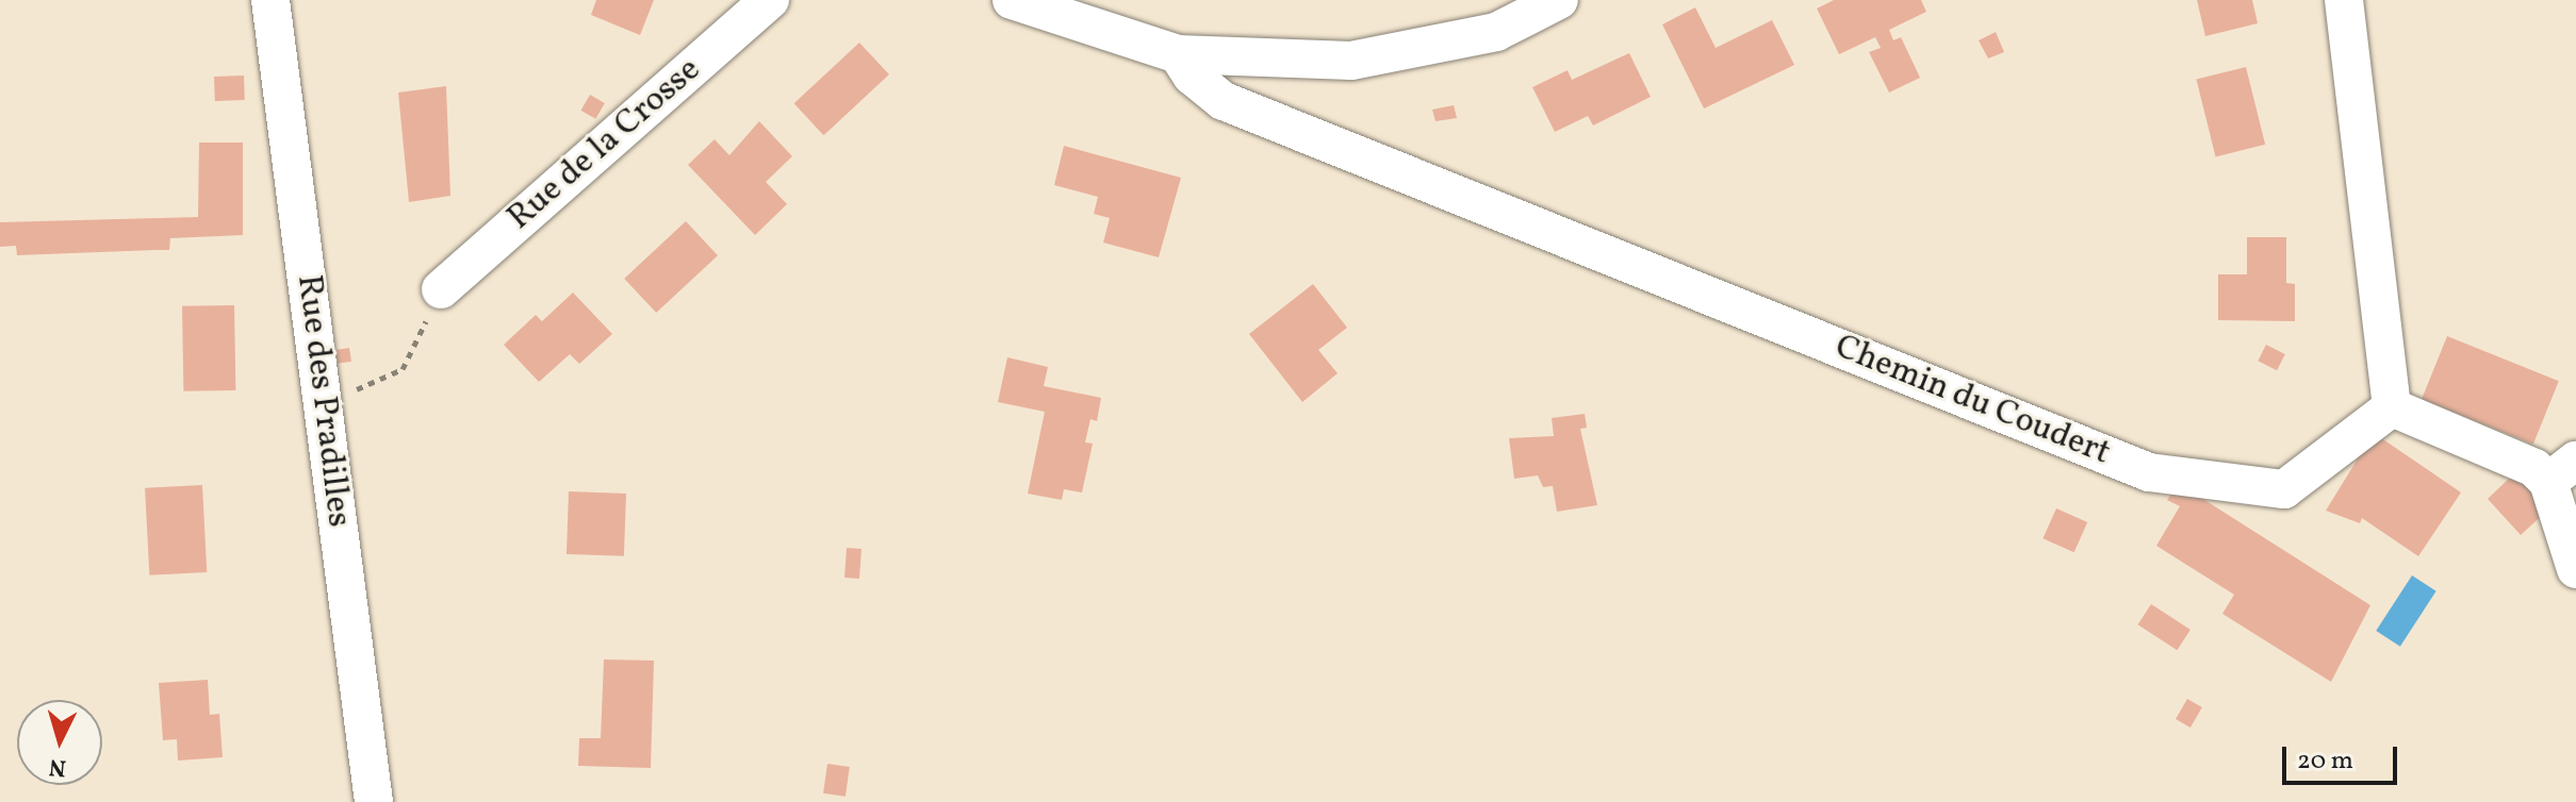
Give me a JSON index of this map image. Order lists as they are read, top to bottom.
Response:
{
  "streets": {
    "street": ["Rue de la Crosse", "Rue des Pradilles", "Chemin du Coudert"]
  },
  "scale_bar": "20 m",
  "north": "bottom"
}
